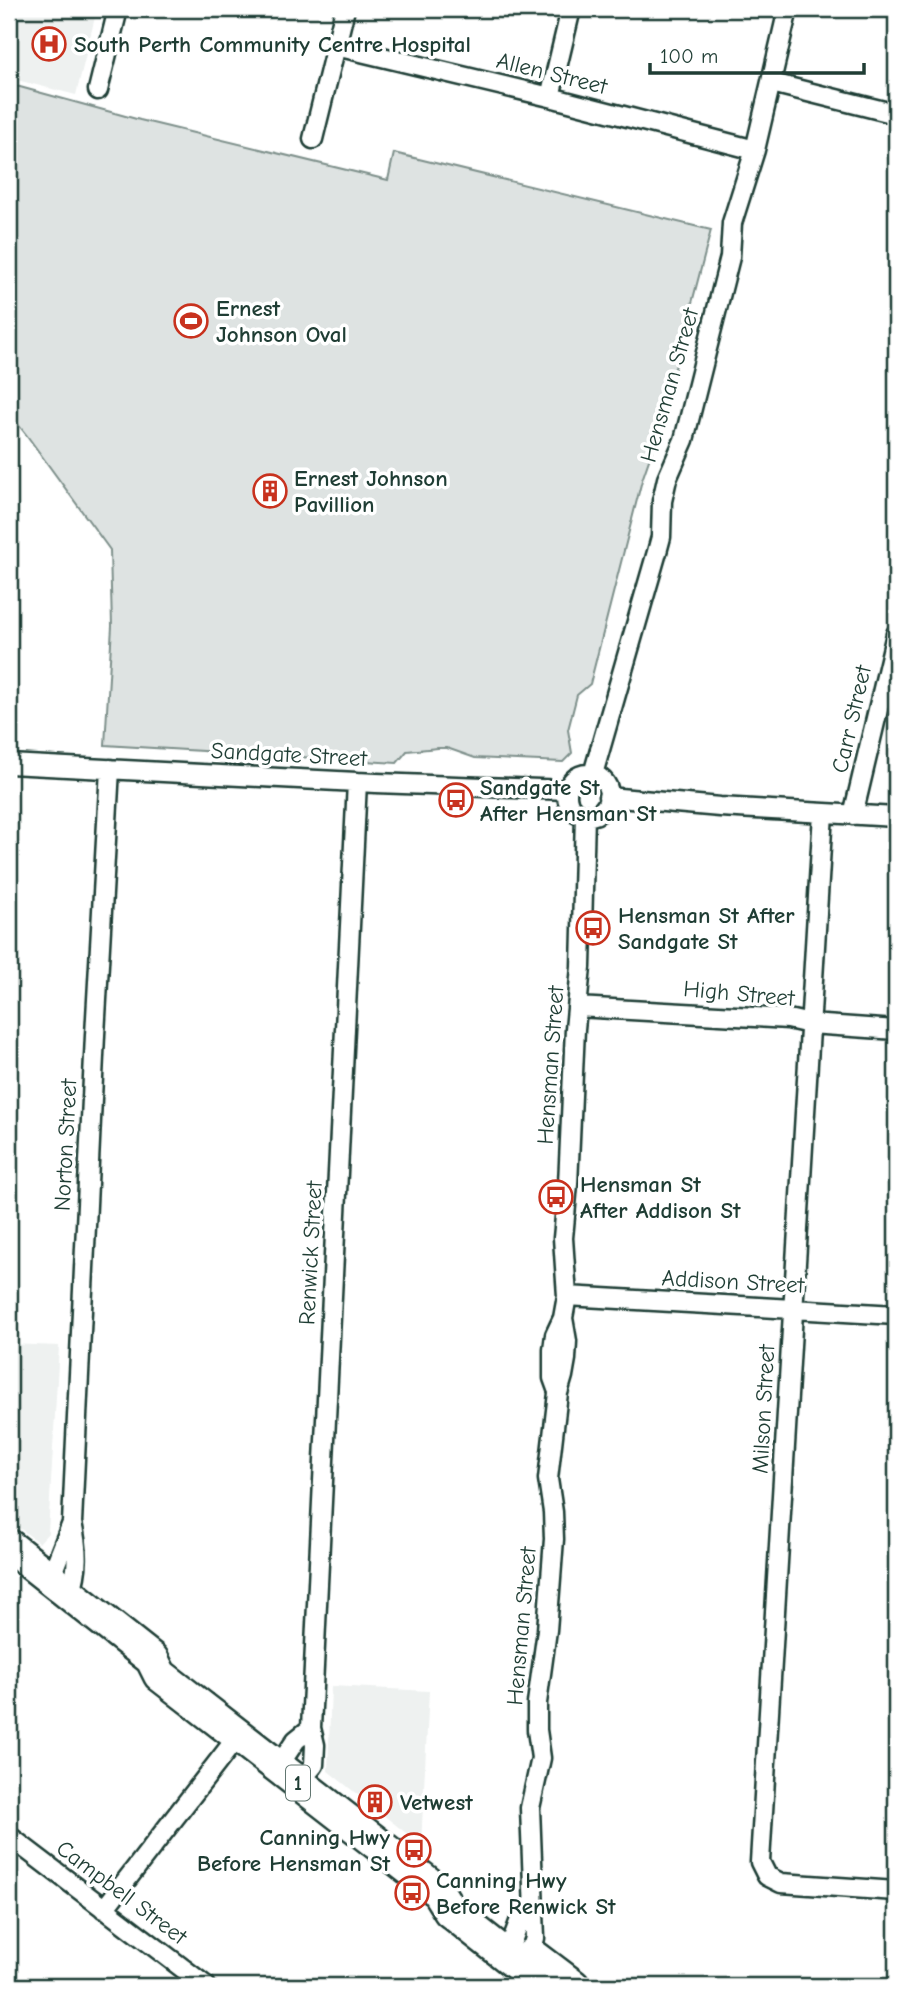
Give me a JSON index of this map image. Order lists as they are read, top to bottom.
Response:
{
  "streets": {
    "highway": ["1"],
    "street": [
      "Allen Street",
      "Hensman Street",
      "Carr Street",
      "Sandgate Street",
      "High Street",
      "Norton Street",
      "Renwick Street",
      "Addison Street",
      "Milson Street",
      "Campbell Street"
    ]
  },
  "crossings": [
    ["Allen Street", "Hensman Street"],
    ["Hensman Street", "Sandgate Street"],
    ["Hensman Street", "High Street"],
    ["Hensman Street", "Addison Street"],
    ["Hensman Street", "1"],
    ["Sandgate Street", "Norton Street"],
    ["Sandgate Street", "Renwick Street"],
    ["High Street", "Milson Street"],
    ["Norton Street", "1"],
    ["Renwick Street", "1"],
    ["Addison Street", "Milson Street"]
  ],
  "places": {
    "hospital": ["South Perth Community Centre Hospital"],
    "sports": ["Ernest Johnson Oval"],
    "building": ["Ernest Johnson Pavillion", "Vetwest"],
    "bus stop": [
      "Sandgate St After Hensman St",
      "Hensman St After Sandgate St",
      "Hensman St After Addison St",
      "Canning Hwy Before Hensman St",
      "Canning Hwy Before Renwick St"
    ]
  },
  "scale_bar": "100 m"
}
